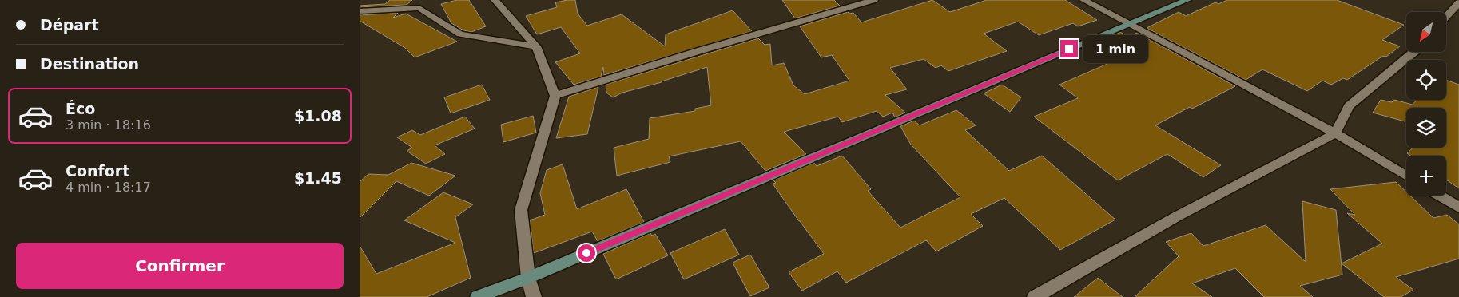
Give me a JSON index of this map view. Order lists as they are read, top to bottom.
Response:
{
  "north": "bottom left",
  "page": {
    "banner": ["Départ", "Destination"],
    "map_buttons": "+",
    "bubble": "1 min",
    "list": [
      {
        "name": "Éco",
        "note": "3 min · 18:16",
        "value": "$1.08"
      },
      {
        "name": "Confort",
        "note": "4 min · 18:17",
        "value": "$1.45"
      }
    ],
    "buttons": "Confirmer"
  }
}
